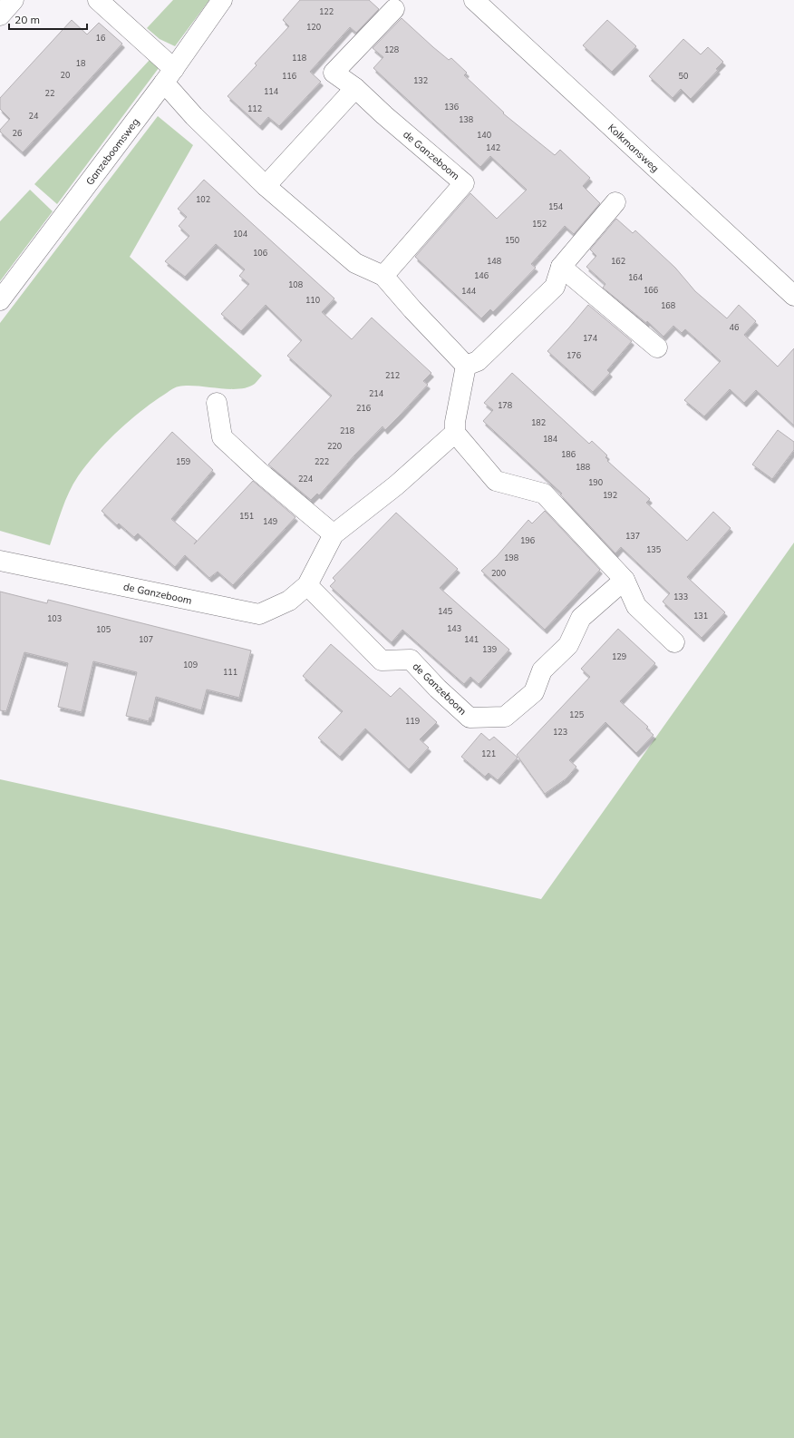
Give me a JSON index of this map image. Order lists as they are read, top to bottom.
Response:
{
  "streets": {
    "street": ["Kolkmansweg", "Ganzeboomsweg", "de Ganzeboom"]
  },
  "house_numbers": [
    "122",
    "120",
    "16",
    "128",
    "118",
    "18",
    "20",
    "116",
    "50",
    "132",
    "114",
    "22",
    "136",
    "112",
    "24",
    "138",
    "26",
    "140",
    "142",
    "102",
    "154",
    "152",
    "104",
    "150",
    "106",
    "148",
    "162",
    "146",
    "164",
    "108",
    "166",
    "144",
    "110",
    "168",
    "46",
    "174",
    "176",
    "212",
    "214",
    "178",
    "216",
    "182",
    "218",
    "184",
    "220",
    "186",
    "159",
    "222",
    "188",
    "224",
    "190",
    "192",
    "151",
    "149",
    "137",
    "196",
    "135",
    "198",
    "200",
    "133",
    "145",
    "131",
    "103",
    "143",
    "105",
    "107",
    "141",
    "139",
    "129",
    "109",
    "111",
    "125",
    "119",
    "123",
    "121"
  ],
  "scale_bar": "20 m"
}
